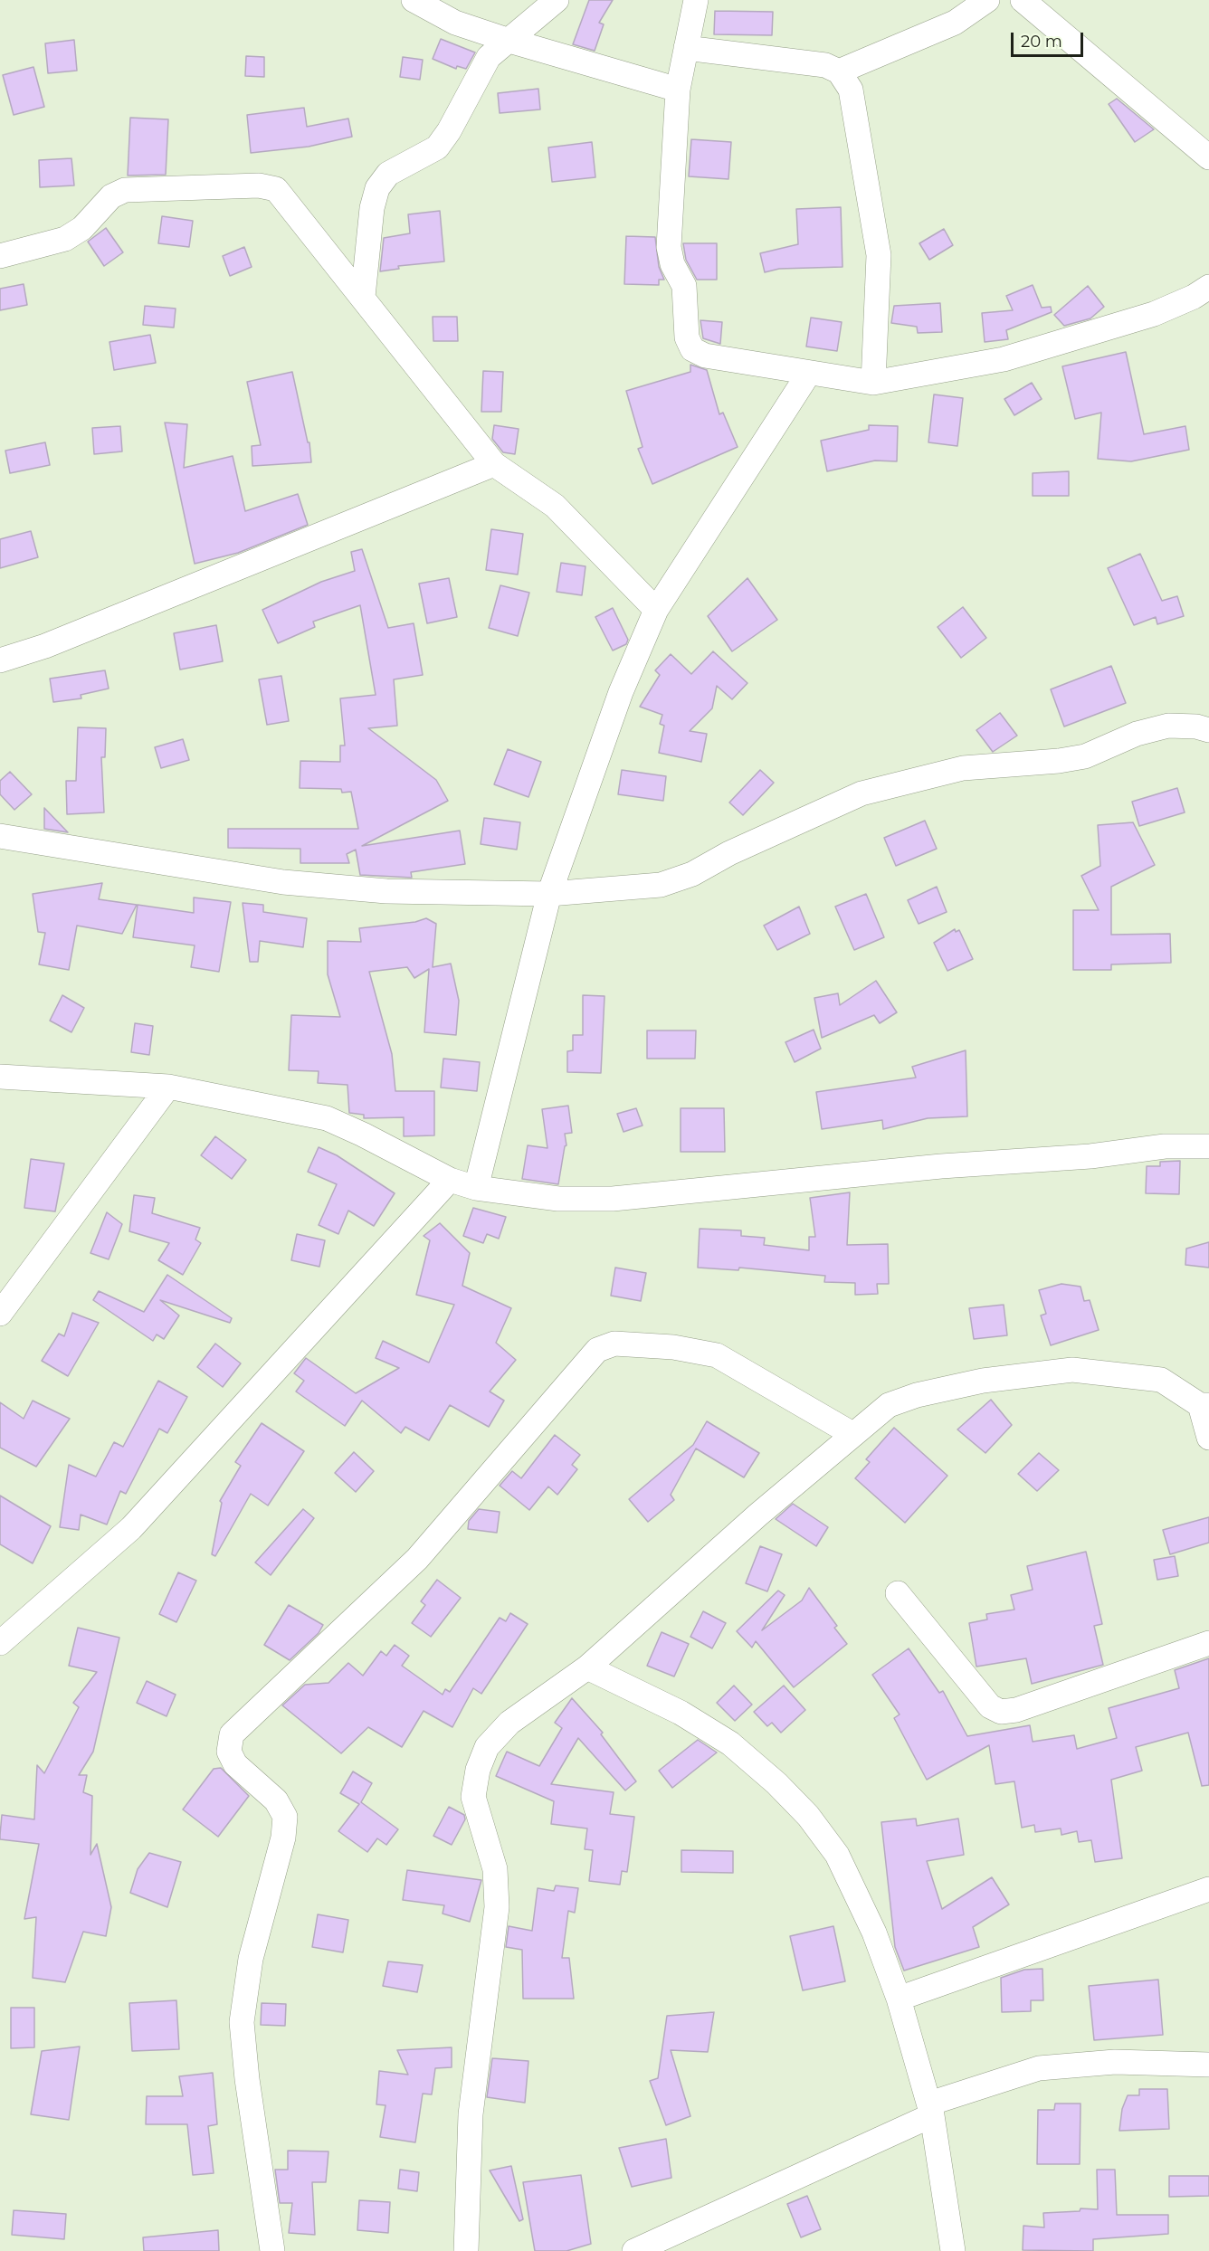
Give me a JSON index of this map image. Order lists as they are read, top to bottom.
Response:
{
  "scale_bar": "20 m"
}
